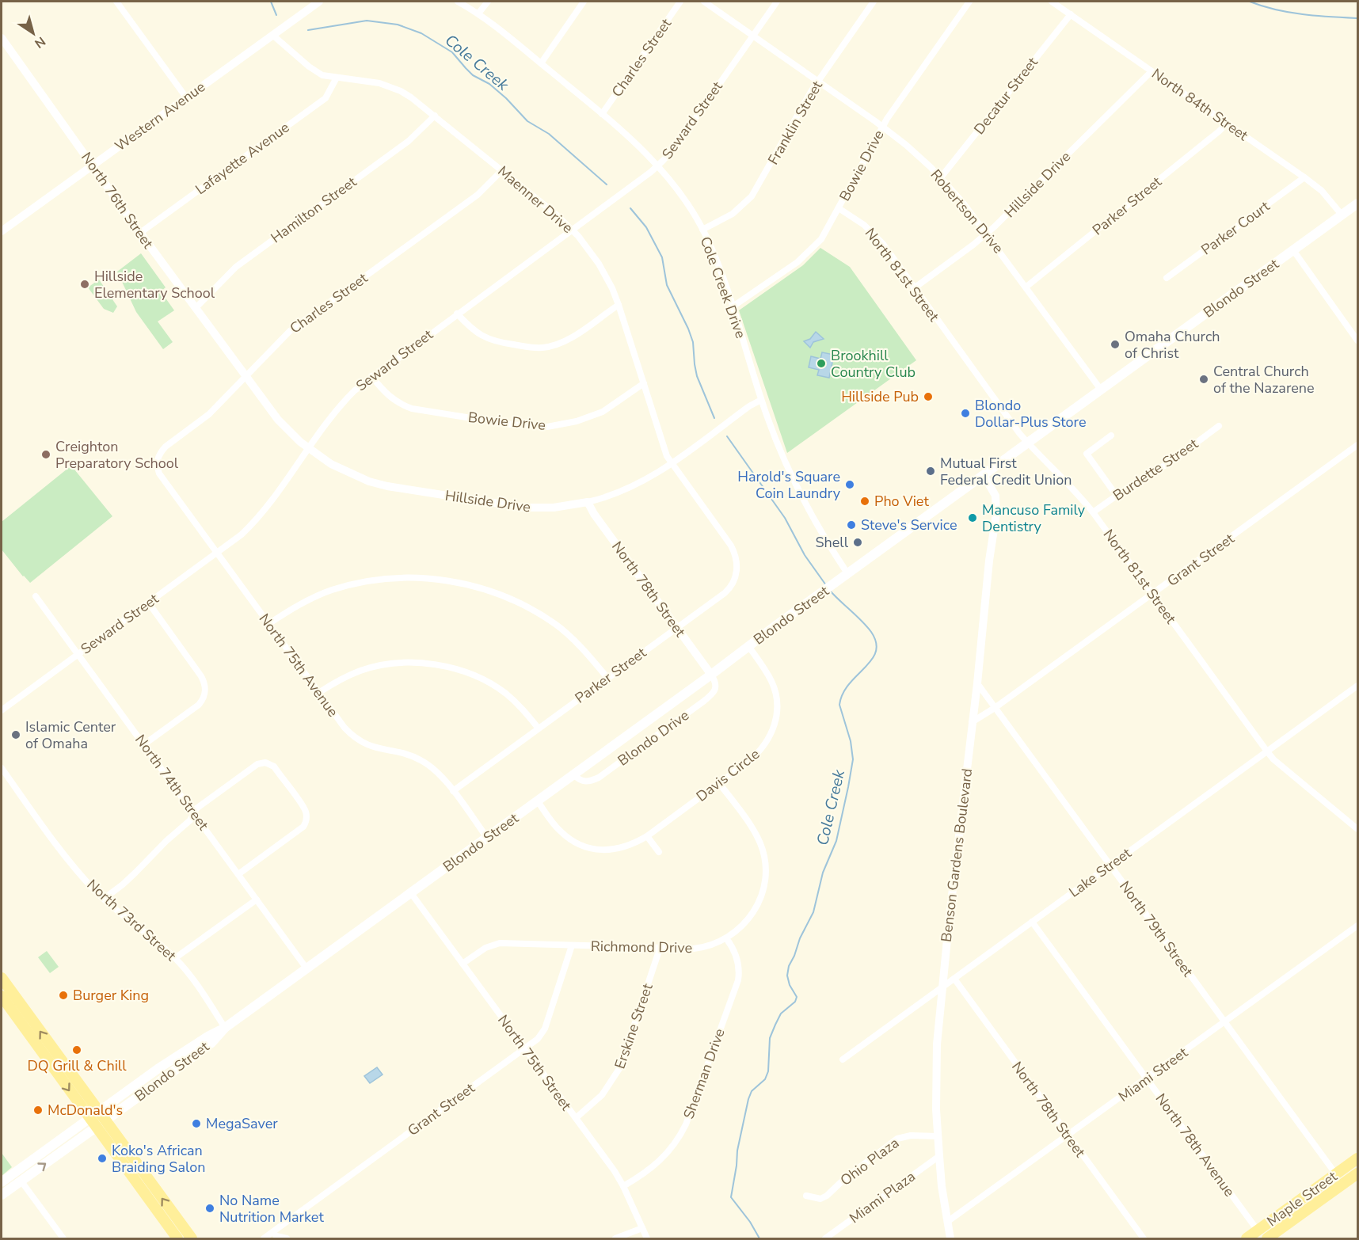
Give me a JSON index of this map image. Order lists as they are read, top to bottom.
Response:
{
  "streets": {
    "main road": ["Blondo Street", "Maple Street"],
    "street": [
      "Charles Street",
      "Decatur Street",
      "North 84th Street",
      "Western Avenue",
      "Seward Street",
      "Franklin Street",
      "Lafayette Avenue",
      "Bowie Drive",
      "Hillside Drive",
      "Maenner Drive",
      "North 76th Street",
      "Parker Street",
      "Hamilton Street",
      "Robertson Drive",
      "Parker Court",
      "North 81st Street",
      "Cole Creek Drive",
      "Burdette Street",
      "Grant Street",
      "North 78th Street",
      "North 75th Avenue",
      "Blondo Drive",
      "Davis Circle",
      "North 74th Street",
      "Benson Gardens Boulevard",
      "Lake Street",
      "North 73rd Street",
      "North 79th Street",
      "Richmond Drive",
      "Erskine Street",
      "North 75th Street",
      "Sherman Drive",
      "Miami Street",
      "North 78th Avenue",
      "Ohio Plaza",
      "Miami Plaza"
    ]
  },
  "crossings": [
    ["Charles Street", "Maenner Drive"],
    ["Charles Street", "North 76th Street"],
    ["Charles Street", "Cole Creek Drive"],
    ["Charles Street", "North 75th Avenue"],
    ["Decatur Street", "North 84th Street"],
    ["Decatur Street", "Robertson Drive"],
    ["North 84th Street", "Hillside Drive"],
    ["North 84th Street", "Parker Street"],
    ["North 84th Street", "Parker Court"],
    ["North 84th Street", "Blondo Street"],
    ["Western Avenue", "Maenner Drive"],
    ["Western Avenue", "North 76th Street"],
    ["Seward Street", "Bowie Drive"],
    ["Seward Street", "Hillside Drive"],
    ["Seward Street", "Maenner Drive"],
    ["Seward Street", "North 76th Street"],
    ["Seward Street", "Robertson Drive"],
    ["Seward Street", "Cole Creek Drive"],
    ["Seward Street", "North 75th Avenue"],
    ["Seward Street", "North 74th Street"],
    ["Franklin Street", "Robertson Drive"],
    ["Franklin Street", "Cole Creek Drive"],
    ["Lafayette Avenue", "Maenner Drive"],
    ["Lafayette Avenue", "North 76th Street"],
    ["Bowie Drive", "Maenner Drive"],
    ["Bowie Drive", "Robertson Drive"],
    ["Bowie Drive", "North 81st Street"],
    ["Bowie Drive", "Cole Creek Drive"],
    ["Hillside Drive", "Maenner Drive"],
    ["Hillside Drive", "North 76th Street"],
    ["Hillside Drive", "Robertson Drive"],
    ["Hillside Drive", "North 81st Street"],
    ["Hillside Drive", "Cole Creek Drive"],
    ["Hillside Drive", "North 78th Street"],
    ["Maenner Drive", "Parker Street"],
    ["Maenner Drive", "Hamilton Street"],
    ["North 76th Street", "Hamilton Street"],
    ["Parker Street", "Robertson Drive"],
    ["Parker Street", "North 78th Street"],
    ["Parker Street", "North 75th Avenue"],
    ["Robertson Drive", "Blondo Street"],
    ["North 81st Street", "Blondo Street"],
    ["North 81st Street", "Burdette Street"],
    ["North 81st Street", "Grant Street"],
    ["North 81st Street", "Lake Street"],
    ["Cole Creek Drive", "Blondo Street"],
    ["Blondo Street", "North 78th Street"],
    ["Blondo Street", "North 75th Avenue"],
    ["Blondo Street", "Blondo Drive"],
    ["Blondo Street", "Davis Circle"],
    ["Blondo Street", "North 74th Street"],
    ["Blondo Street", "Benson Gardens Boulevard"],
    ["Blondo Street", "North 73rd Street"],
    ["Blondo Street", "North 75th Street"],
    ["Grant Street", "Benson Gardens Boulevard"],
    ["Grant Street", "North 79th Street"],
    ["Grant Street", "Richmond Drive"],
    ["Grant Street", "North 75th Street"],
    ["North 78th Street", "Blondo Drive"],
    ["North 78th Street", "Lake Street"],
    ["North 78th Street", "Miami Street"],
    ["Davis Circle", "Richmond Drive"],
    ["Benson Gardens Boulevard", "Lake Street"],
    ["Benson Gardens Boulevard", "North 79th Street"],
    ["Benson Gardens Boulevard", "Miami Street"],
    ["Benson Gardens Boulevard", "Ohio Plaza"],
    ["Benson Gardens Boulevard", "Miami Plaza"],
    ["Lake Street", "North 79th Street"],
    ["Lake Street", "North 78th Avenue"],
    ["North 79th Street", "Miami Street"],
    ["North 79th Street", "Maple Street"],
    ["Richmond Drive", "Erskine Street"],
    ["Richmond Drive", "North 75th Street"],
    ["Richmond Drive", "Sherman Drive"],
    ["Erskine Street", "North 75th Street"],
    ["North 75th Street", "Sherman Drive"],
    ["Miami Street", "North 78th Avenue"],
    ["North 78th Avenue", "Maple Street"]
  ],
  "water": ["Cole Creek"],
  "places": [
    "Hillside Elementary School",
    "Omaha Church of Christ",
    "Brookhill Country Club",
    "Central Church of the Nazarene",
    "Hillside Pub",
    "Blondo Dollar-Plus Store",
    "Creighton Preparatory School",
    "Mutual First Federal Credit Union",
    "Harold's Square Coin Laundry",
    "Pho Viet",
    "Mancuso Family Dentistry",
    "Steve's Service",
    "Shell",
    "Islamic Center of Omaha",
    "Burger King",
    "DQ Grill & Chill",
    "McDonald's",
    "MegaSaver",
    "Koko's African Braiding Salon",
    "No Name Nutrition Market"
  ],
  "north": "bottom right"
}
